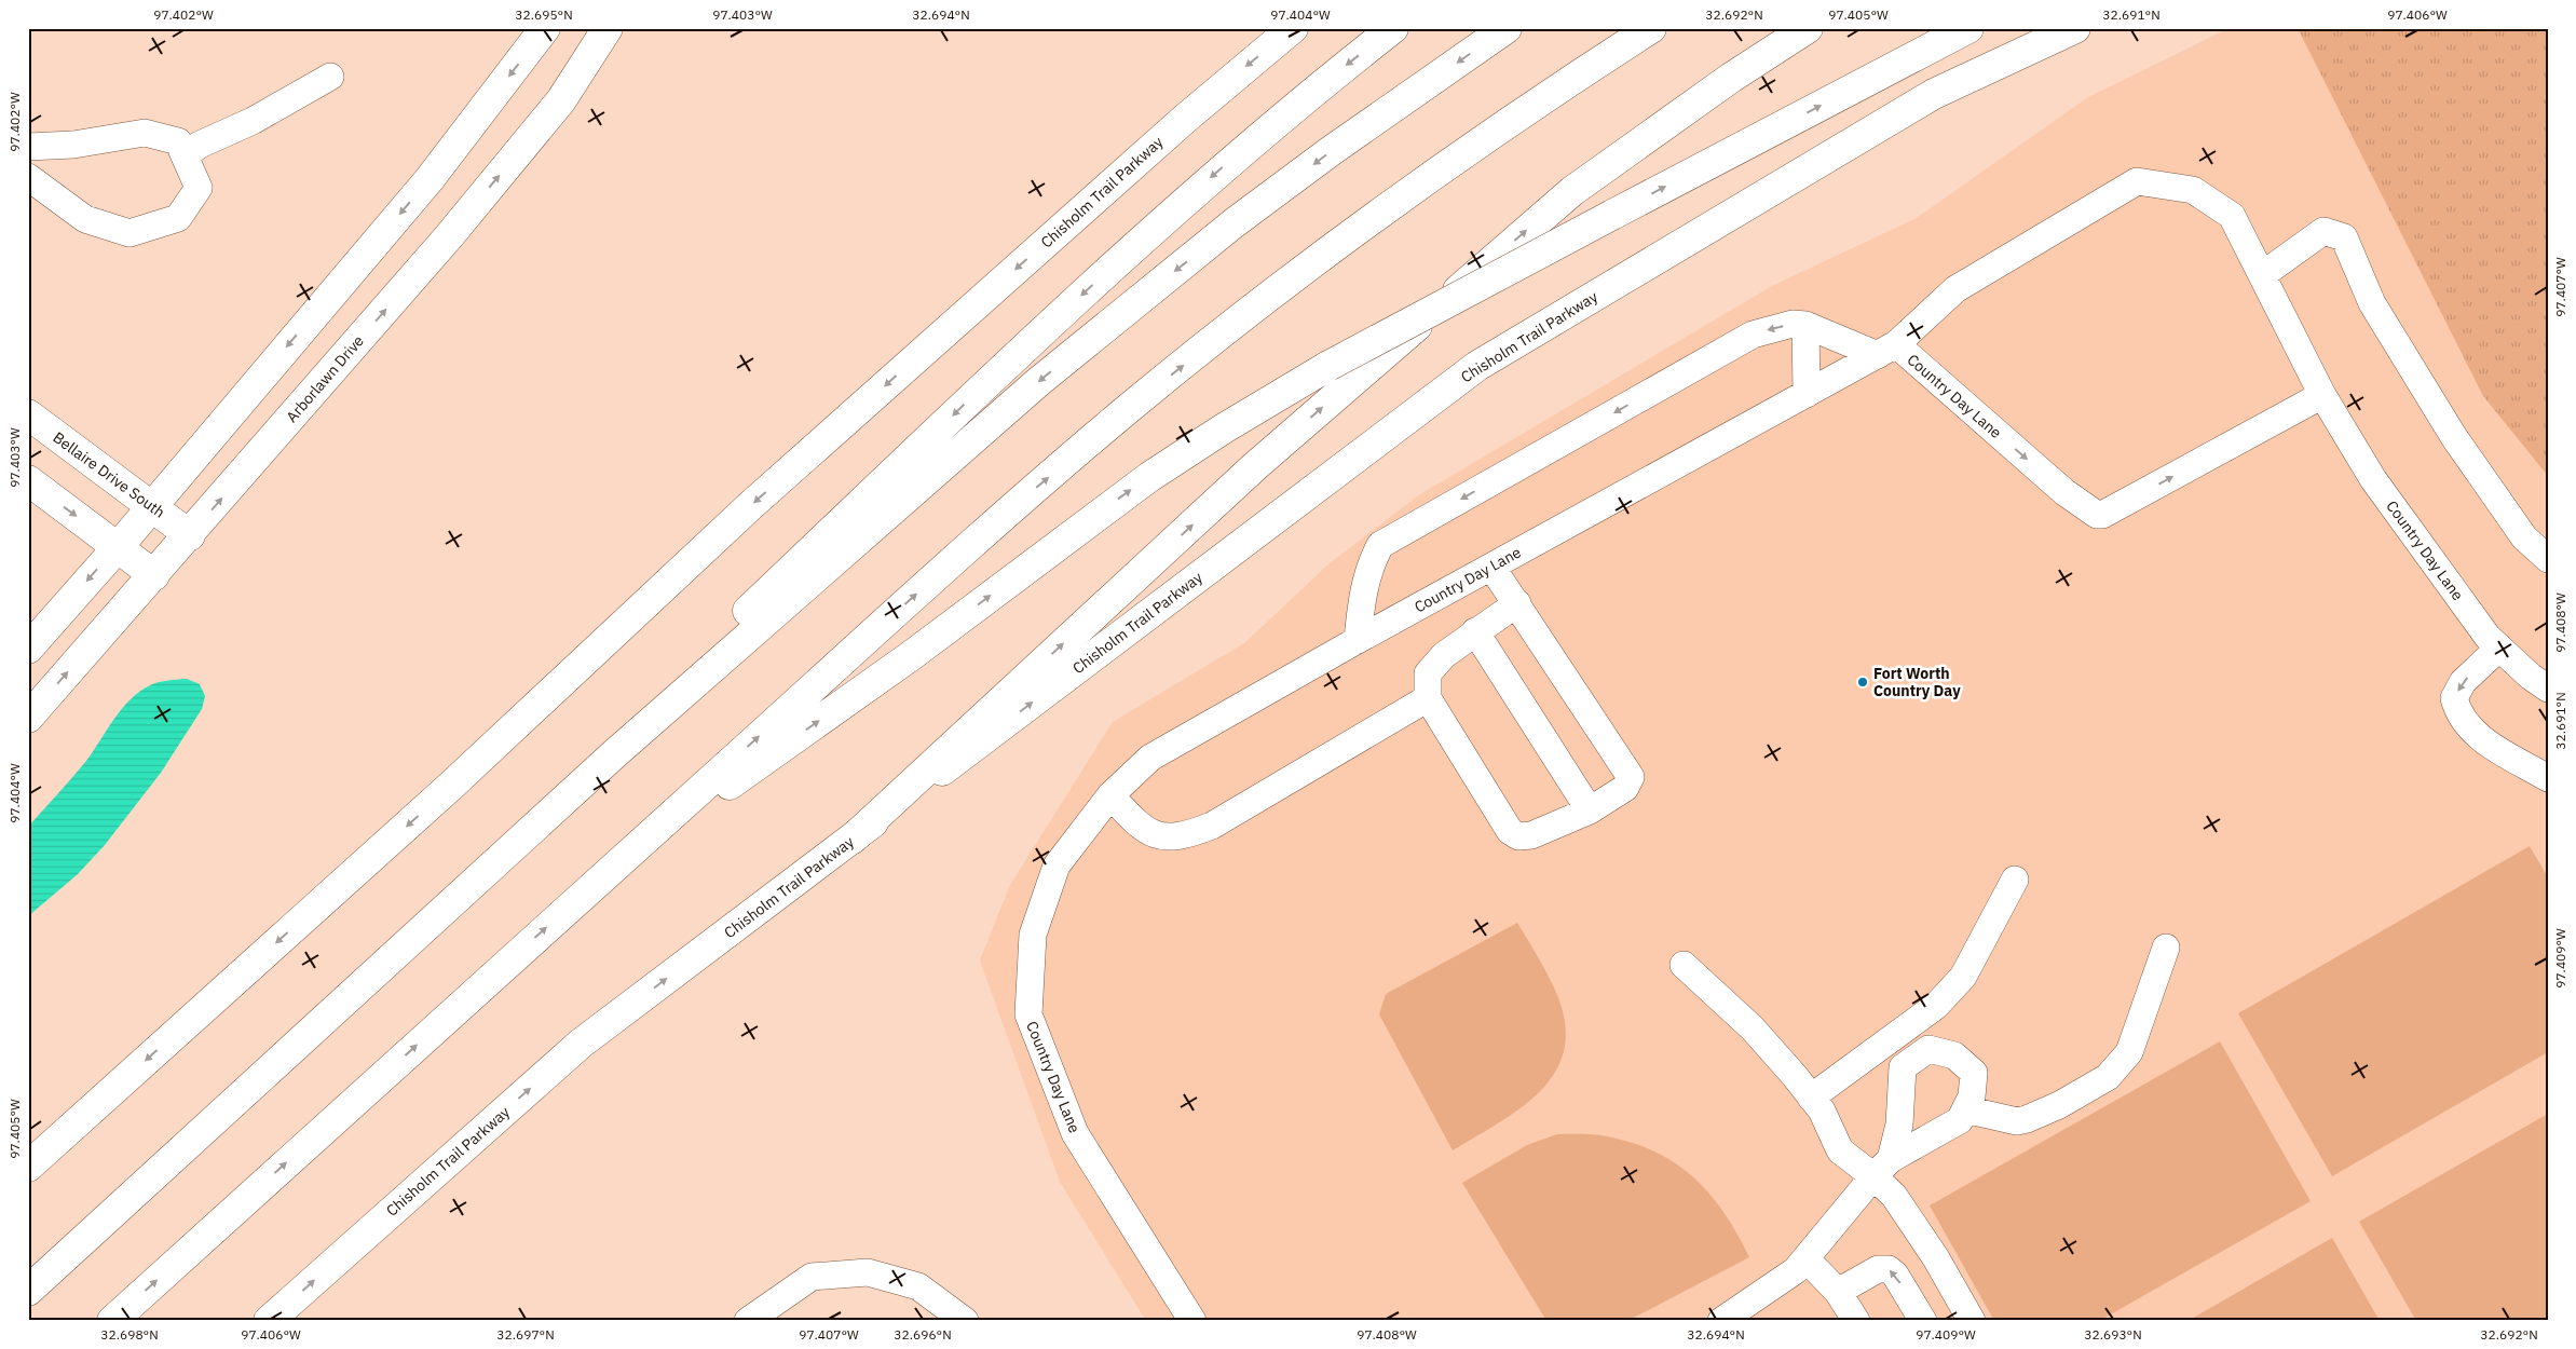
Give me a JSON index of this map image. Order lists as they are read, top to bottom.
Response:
{
  "streets": {
    "main road": ["Chisholm Trail Parkway", "Arborlawn Drive", "Bellaire Drive South"],
    "street": ["Country Day Lane"]
  },
  "crossings": [
    ["Arborlawn Drive", "Bellaire Drive South"]
  ],
  "places": ["Fort Worth Country Day"],
  "coordinates": [
    "97.402°W",
    "32.695°N",
    "97.403°W",
    "32.694°N",
    "97.404°W",
    "32.692°N",
    "97.405°W",
    "32.691°N",
    "97.406°W",
    "97.407°W",
    "97.408°W",
    "97.409°W",
    "32.698°N",
    "32.697°N",
    "32.696°N",
    "32.693°N"
  ]
}
